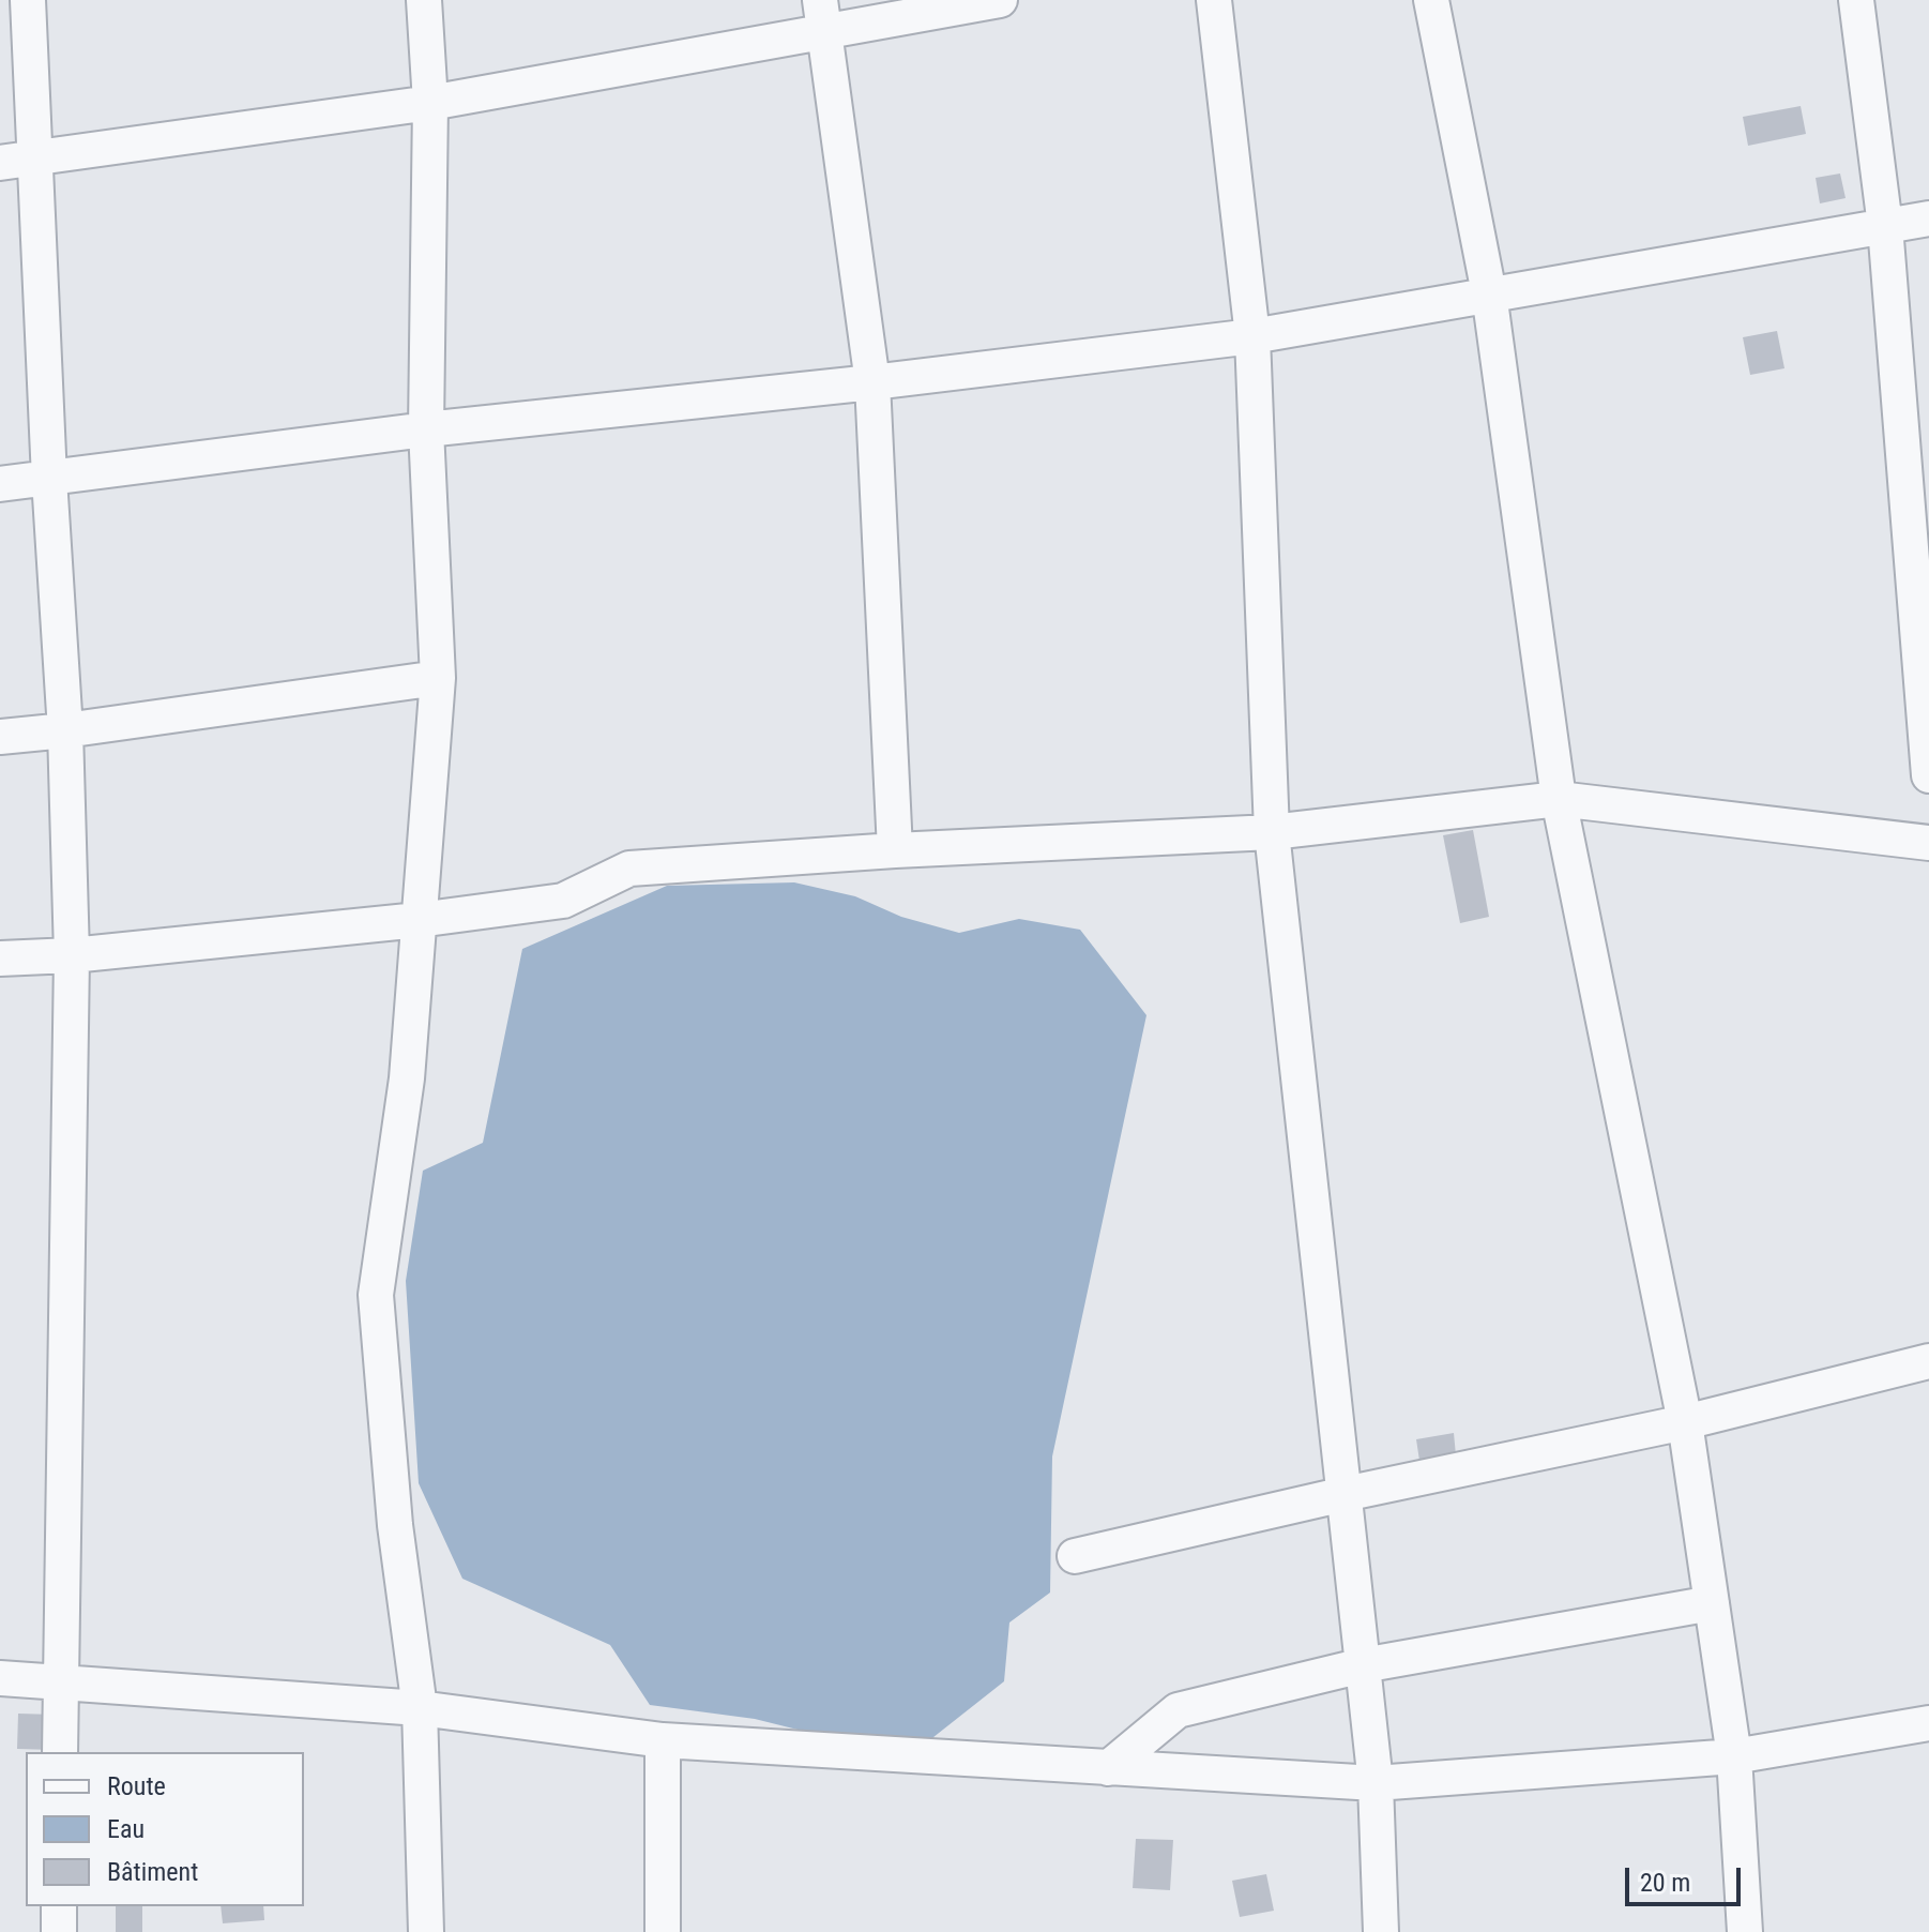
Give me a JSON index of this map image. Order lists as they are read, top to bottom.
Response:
{
  "legend": ["Route", "Eau", "Bâtiment"],
  "scale_bar": "20 m"
}
